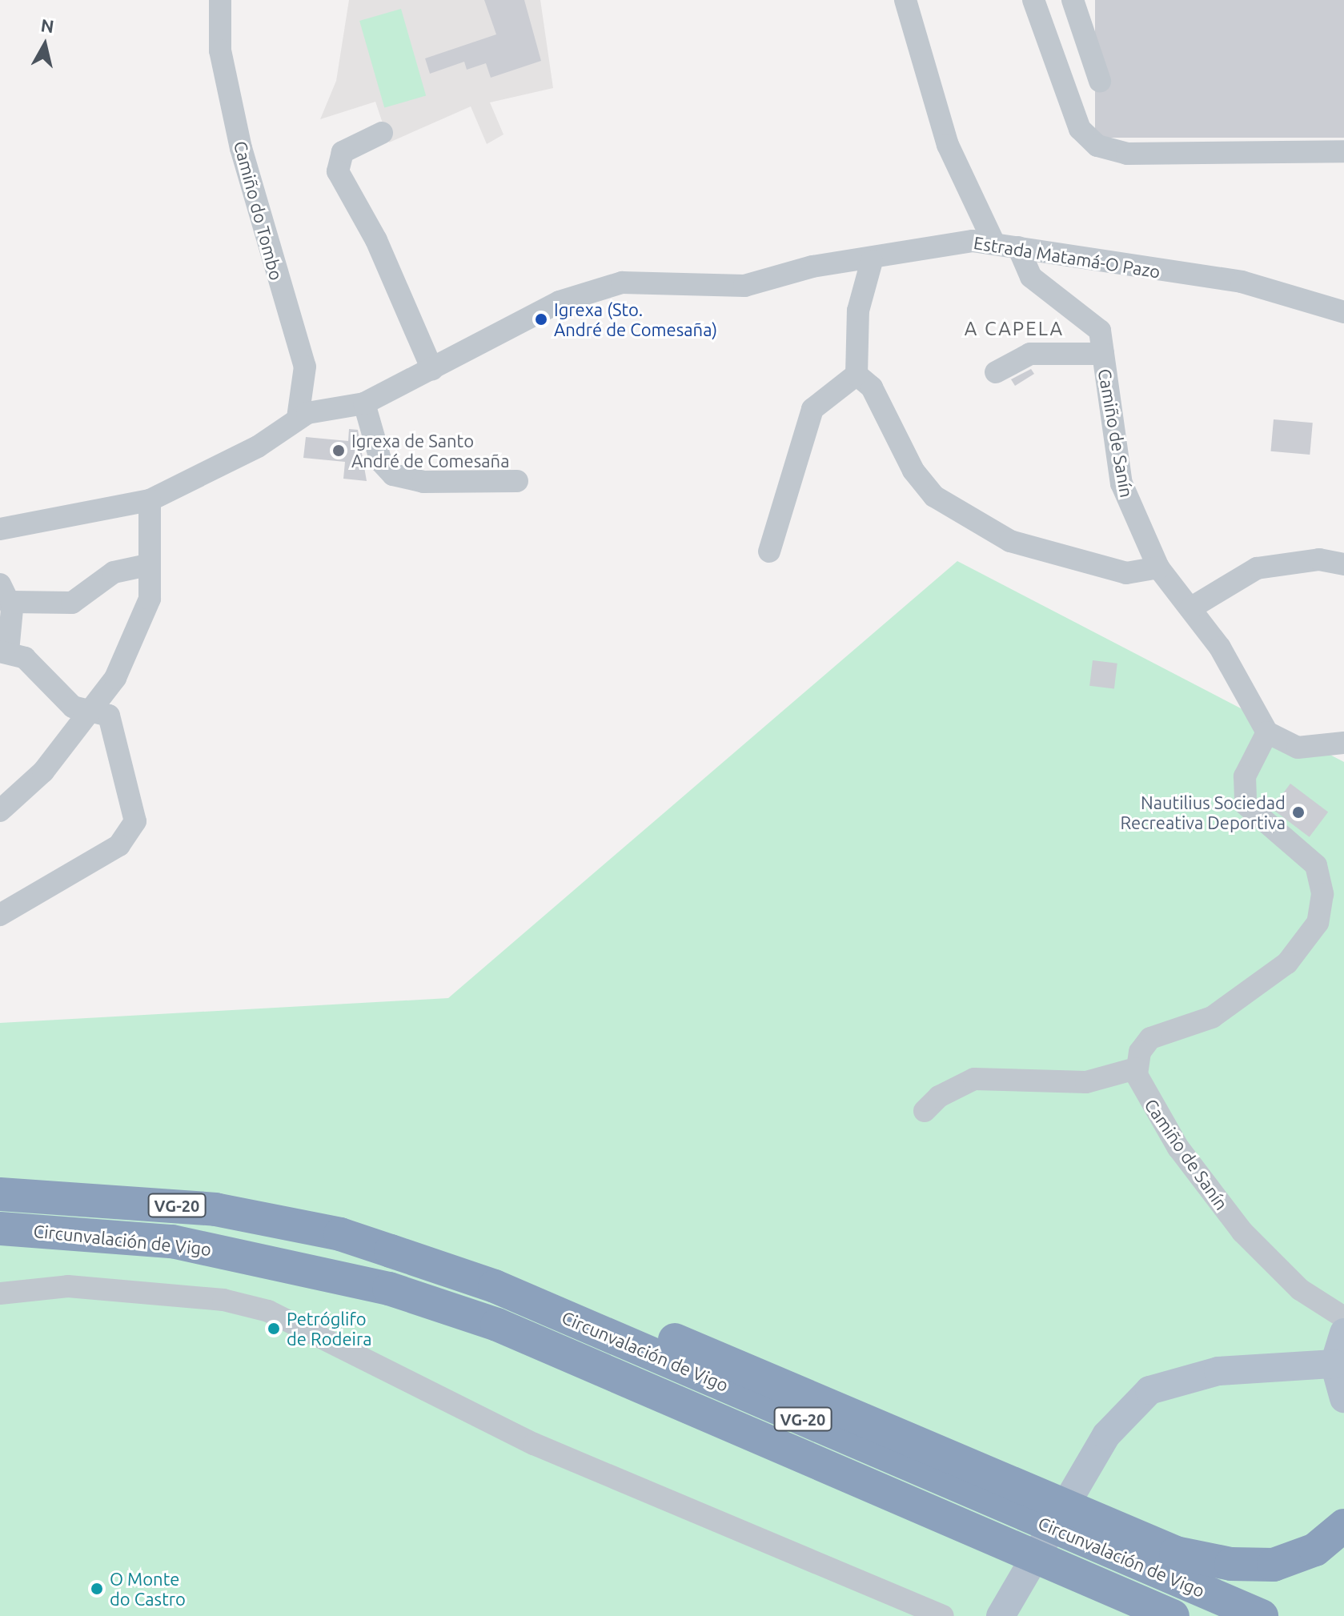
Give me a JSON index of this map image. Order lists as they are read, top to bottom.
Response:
{
  "streets": {
    "highway": ["VG-20", "Circunvalación de Vigo"],
    "street": ["Camiño do Tombo", "Estrada Matamá-O Pazo", "Camiño de Sanín"]
  },
  "crossings": [
    ["Camiño do Tombo", "Estrada Matamá-O Pazo"],
    ["Estrada Matamá-O Pazo", "Camiño de Sanín"]
  ],
  "districts": ["A CAPELA"],
  "places": [
    "Igrexa (Sto. André de Comesaña)",
    "Igrexa de Santo André de Comesaña",
    "Nautilius Sociedad Recreativa Deportiva",
    "Petróglifo de Rodeira",
    "O Monte do Castro"
  ],
  "north": "top"
}
